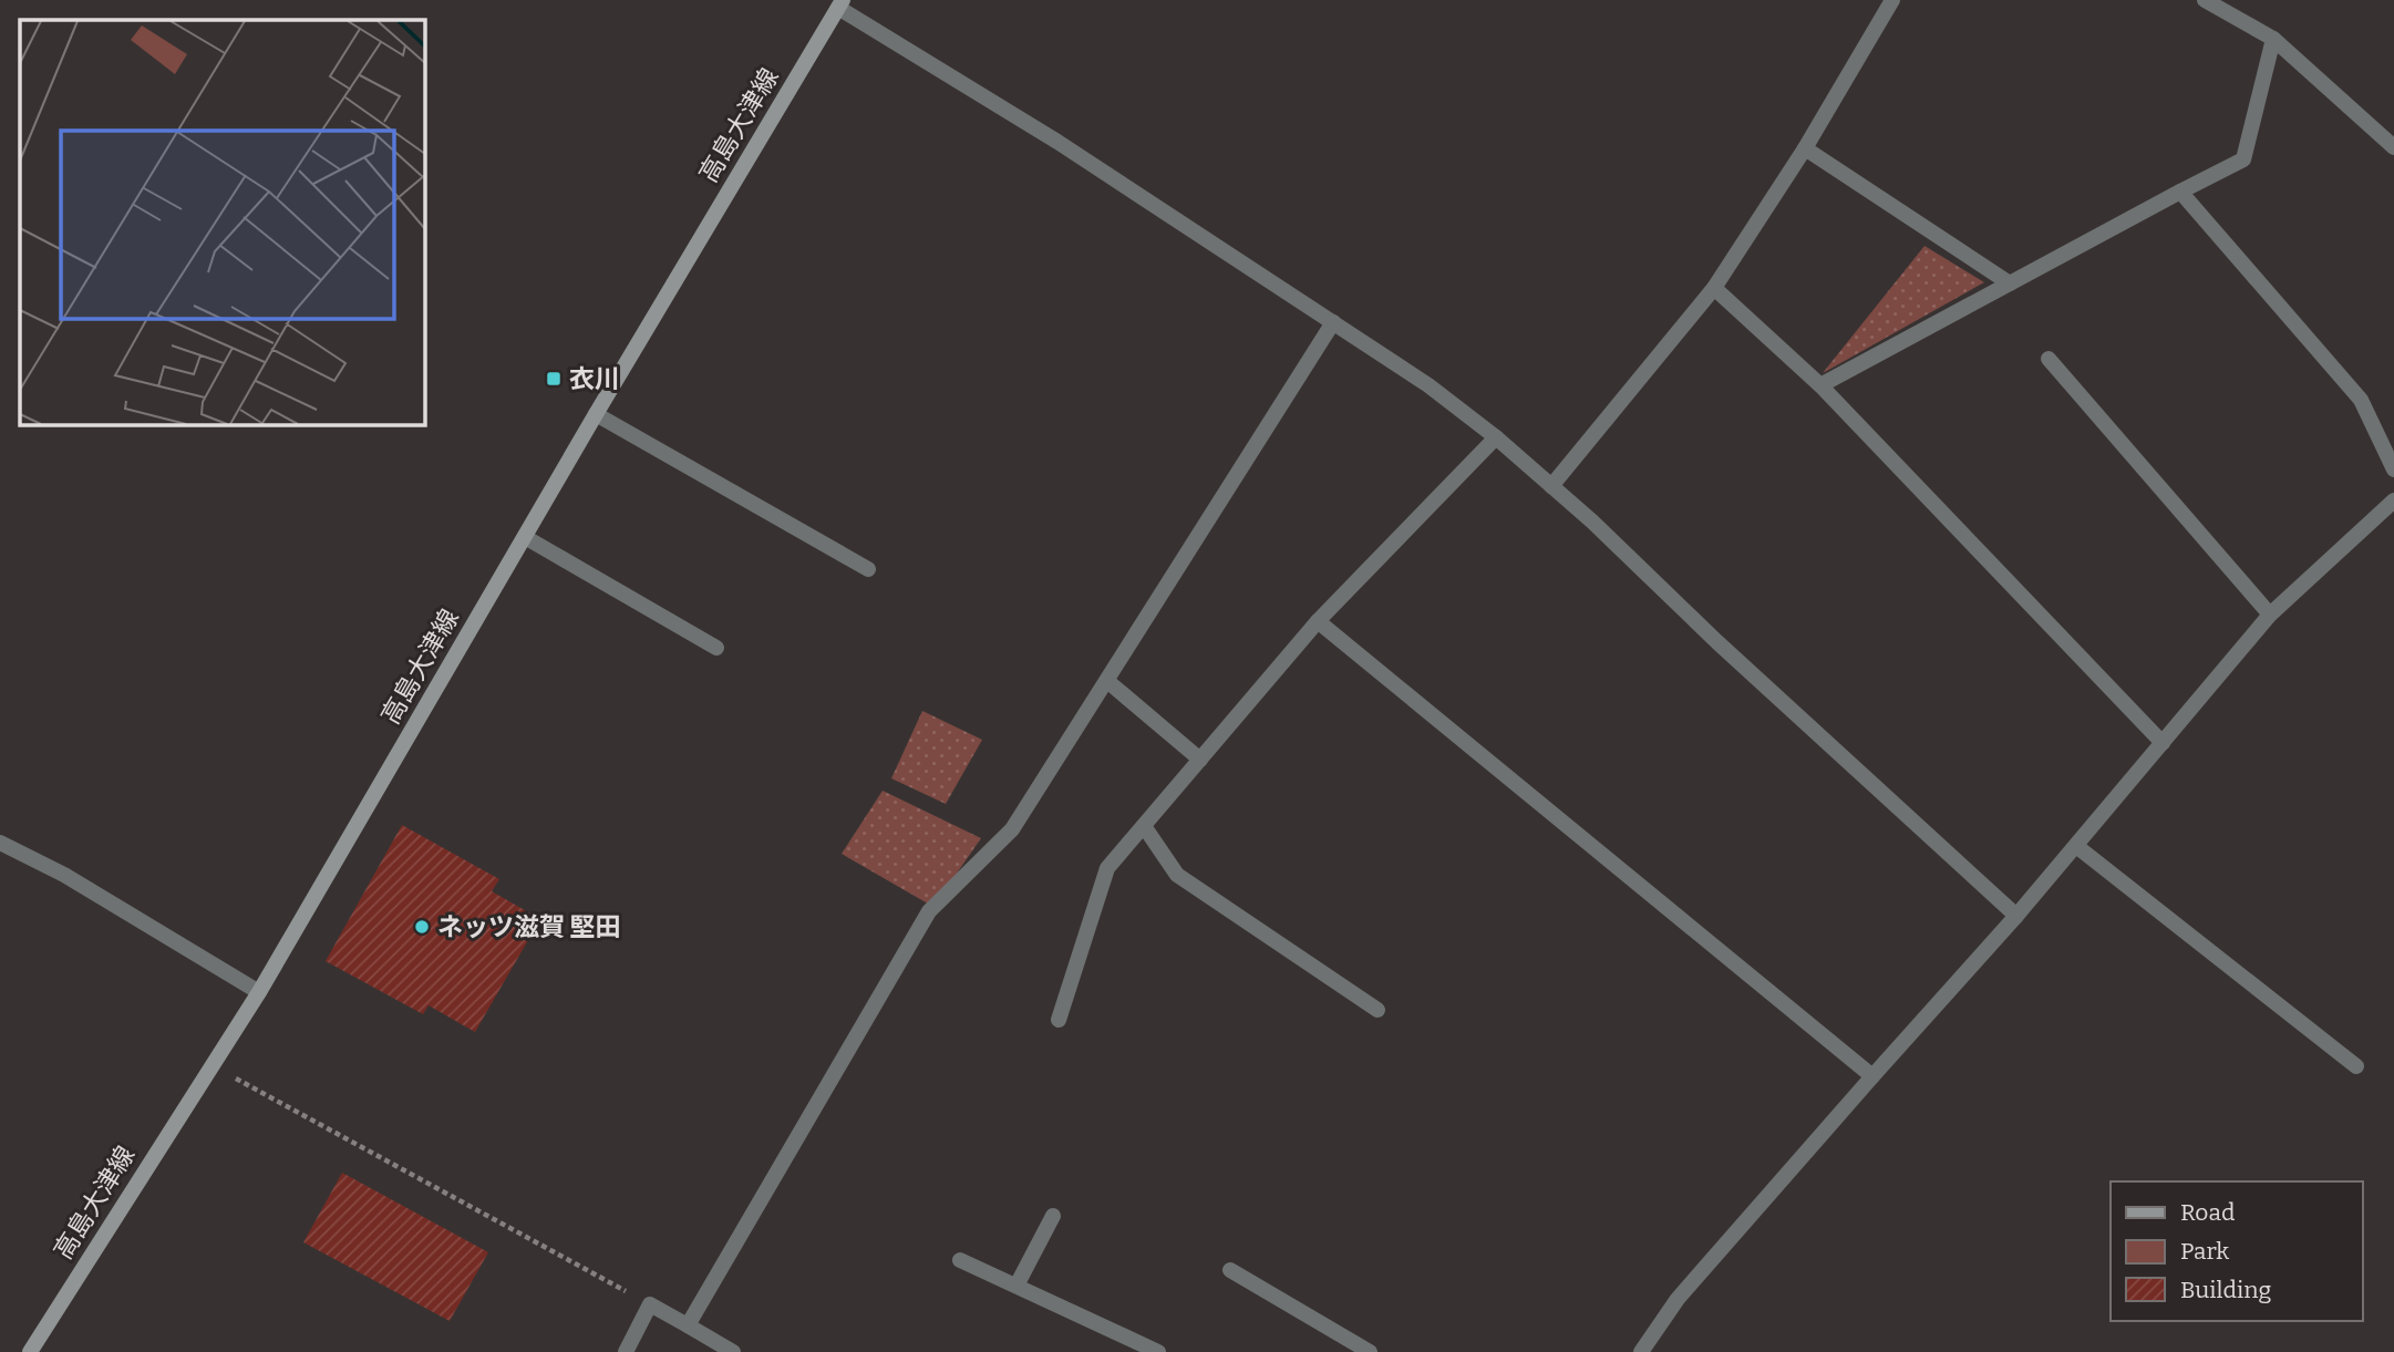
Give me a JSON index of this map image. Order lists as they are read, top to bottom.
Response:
{
  "streets": {
    "main road": ["高島大津線"]
  },
  "places": {
    "transit": ["衣川"],
    "other": ["ネッツ滋賀 堅田"]
  },
  "legend": ["Road", "Park", "Building"]
}
